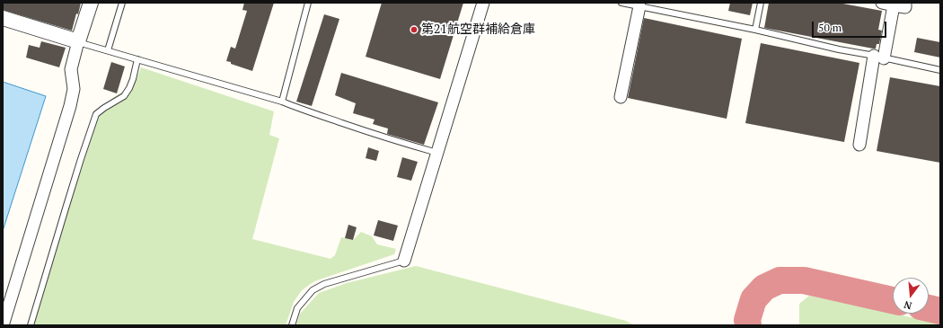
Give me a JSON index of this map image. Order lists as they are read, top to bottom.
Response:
{
  "places": ["第21航空群補給倉庫"],
  "scale_bar": "50 m",
  "north": "bottom"
}
